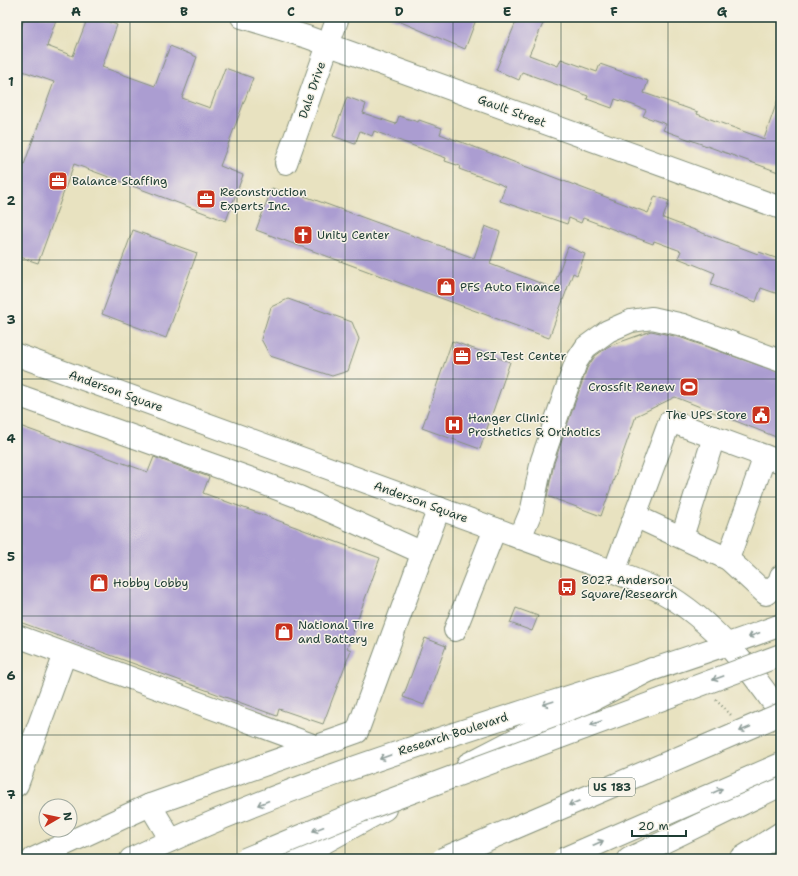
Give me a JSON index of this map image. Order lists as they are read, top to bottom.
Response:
{
  "streets": {
    "main road": [
      "Dale Drive",
      "Gault Street",
      "Anderson Square",
      "Research Boulevard",
      "US 183"
    ]
  },
  "crossings": [
    ["Dale Drive", "Gault Street"],
    ["Anderson Square", "Research Boulevard"],
    ["Anderson Square", "US 183"]
  ],
  "places": {
    "office": ["Balance Staffing", "Reconstruction Experts Inc.", "PSI Test Center"],
    "church": ["Unity Center"],
    "shop": ["PFS Auto Finance", "Hobby Lobby", "National Tire and Battery"],
    "sports": ["Crossfit Renew"],
    "public building": ["The UPS Store"],
    "hospital": ["Hanger Clinic: Prosthetics & Orthotics"],
    "bus stop": ["8027 Anderson Square/Research"]
  },
  "scale_bar": "20 m",
  "north": "right",
  "grid": {
    "columns": [
      "A",
      "B",
      "C",
      "D",
      "E",
      "F",
      "G"
    ],
    "rows": [
      "1",
      "2",
      "3",
      "4",
      "5",
      "6",
      "7"
    ]
  }
}
